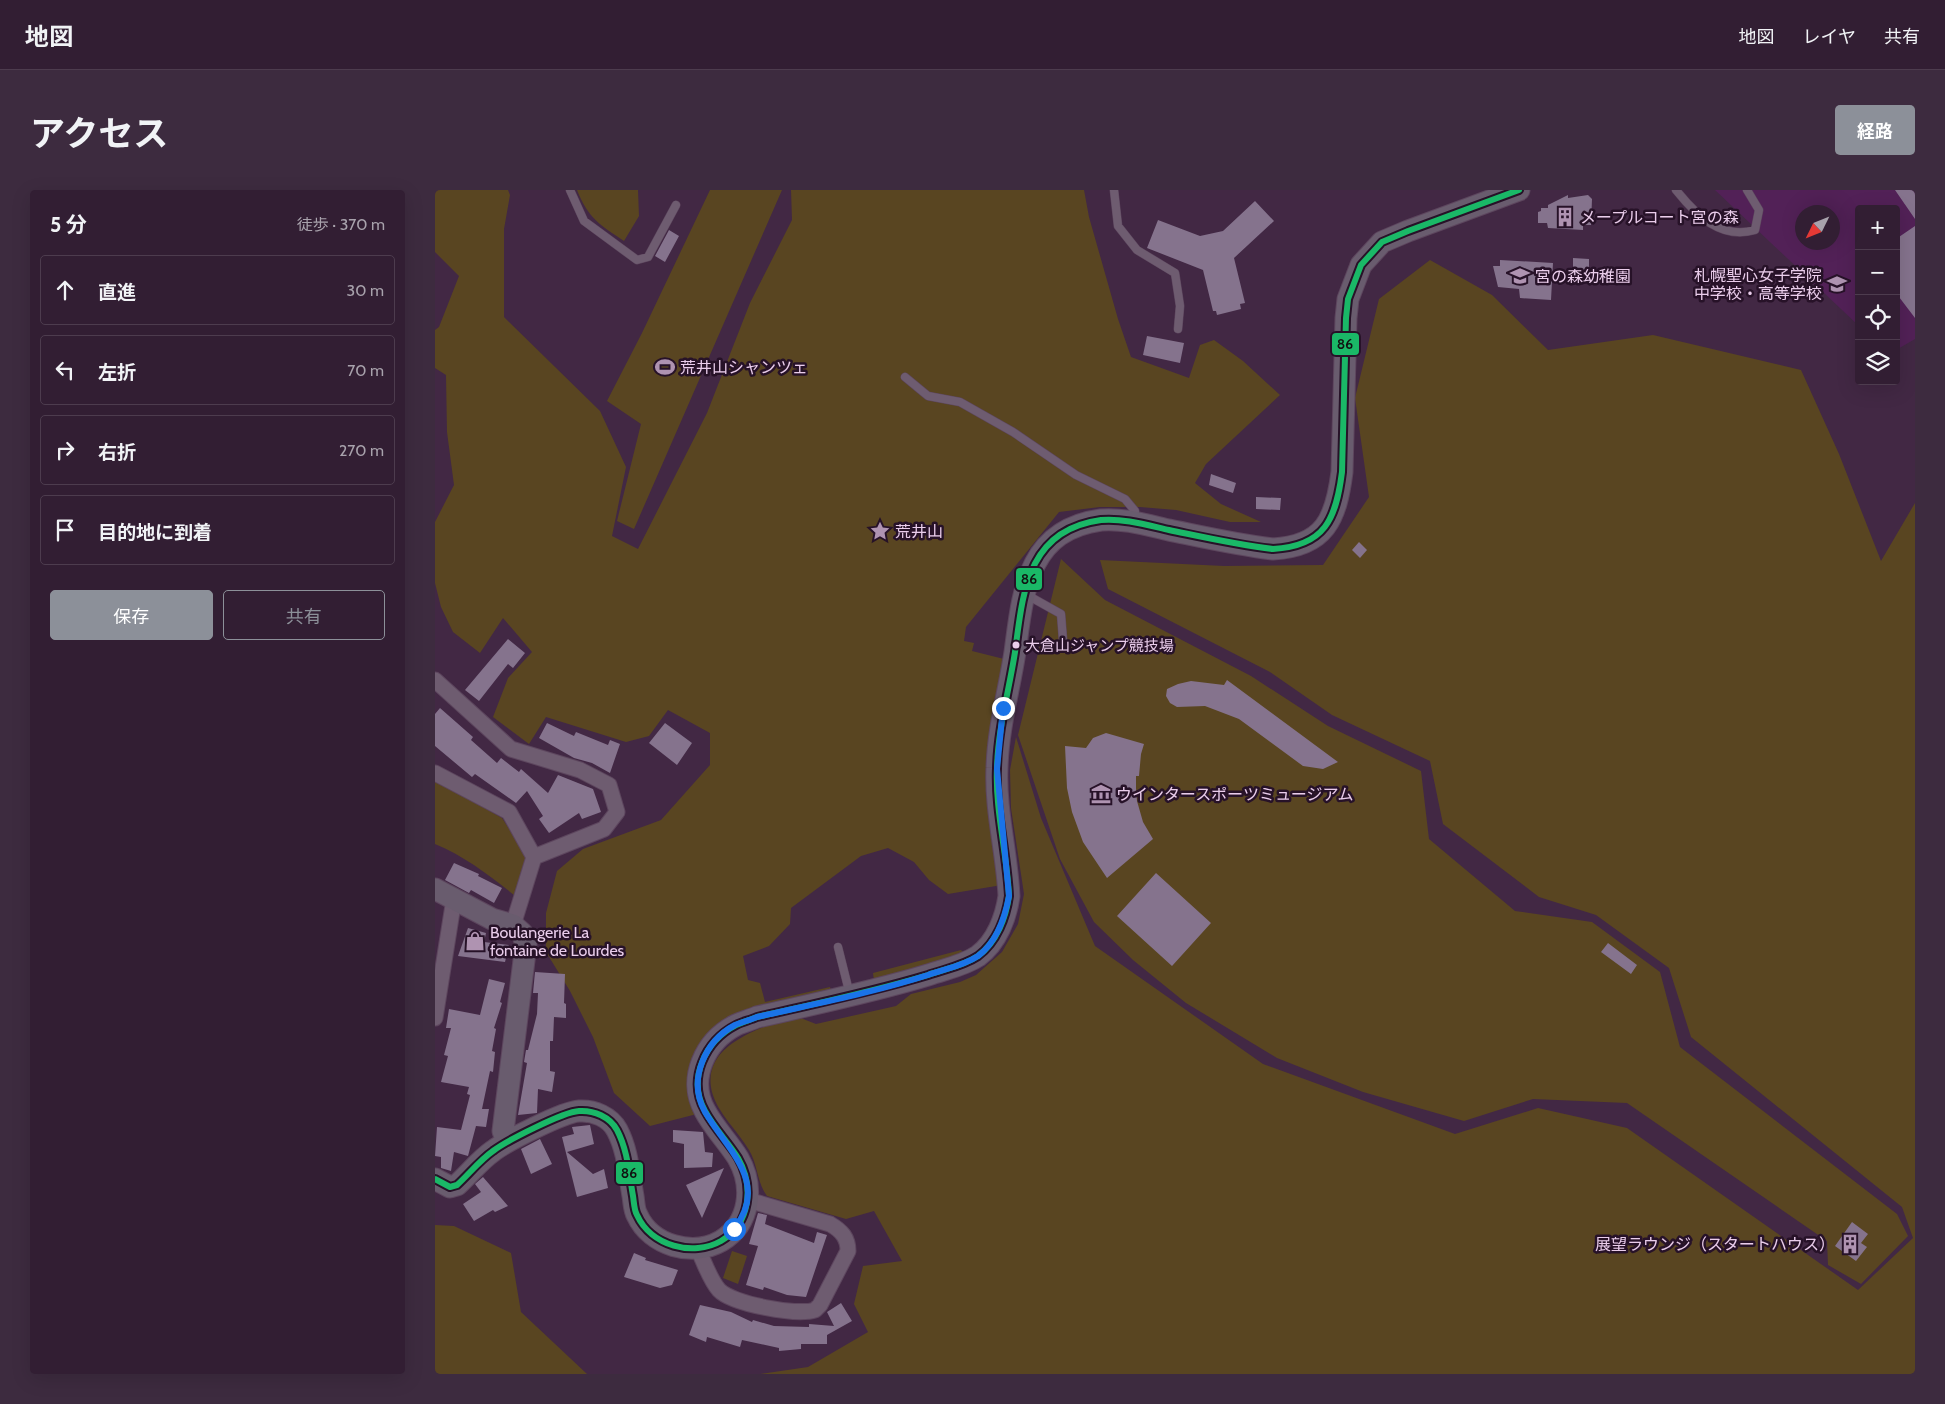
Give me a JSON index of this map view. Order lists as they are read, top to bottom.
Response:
{
  "places": {
    "building": ["メープルコート宮の森", "展望ラウンジ（スタートハウス）"],
    "school or university": ["宮の森幼稚園", "札幌聖心女子学院 中学校・高等学校"],
    "sports": ["荒井山シャンツェ"],
    "place": ["荒井山"],
    "other": ["大倉山ジャンプ競技場"],
    "museum": ["ウインタースポーツミュージアム"],
    "shop": ["Boulangerie La fontaine de Lourdes"]
  },
  "lines": ["transit line 86"],
  "north": "bottom left",
  "page": {
    "header": "地図",
    "nav": ["地図", "レイヤ", "共有"],
    "title": "アクセス",
    "buttons": [
      "経路",
      ["保存", "共有"]
    ],
    "heading": ["5 分", "徒歩 · 370 m"],
    "map_buttons": ["+", "−"],
    "list": [
      ["直進", "30 m"],
      ["左折", "70 m"],
      ["右折", "270 m"],
      "目的地に到着"
    ]
  }
}
